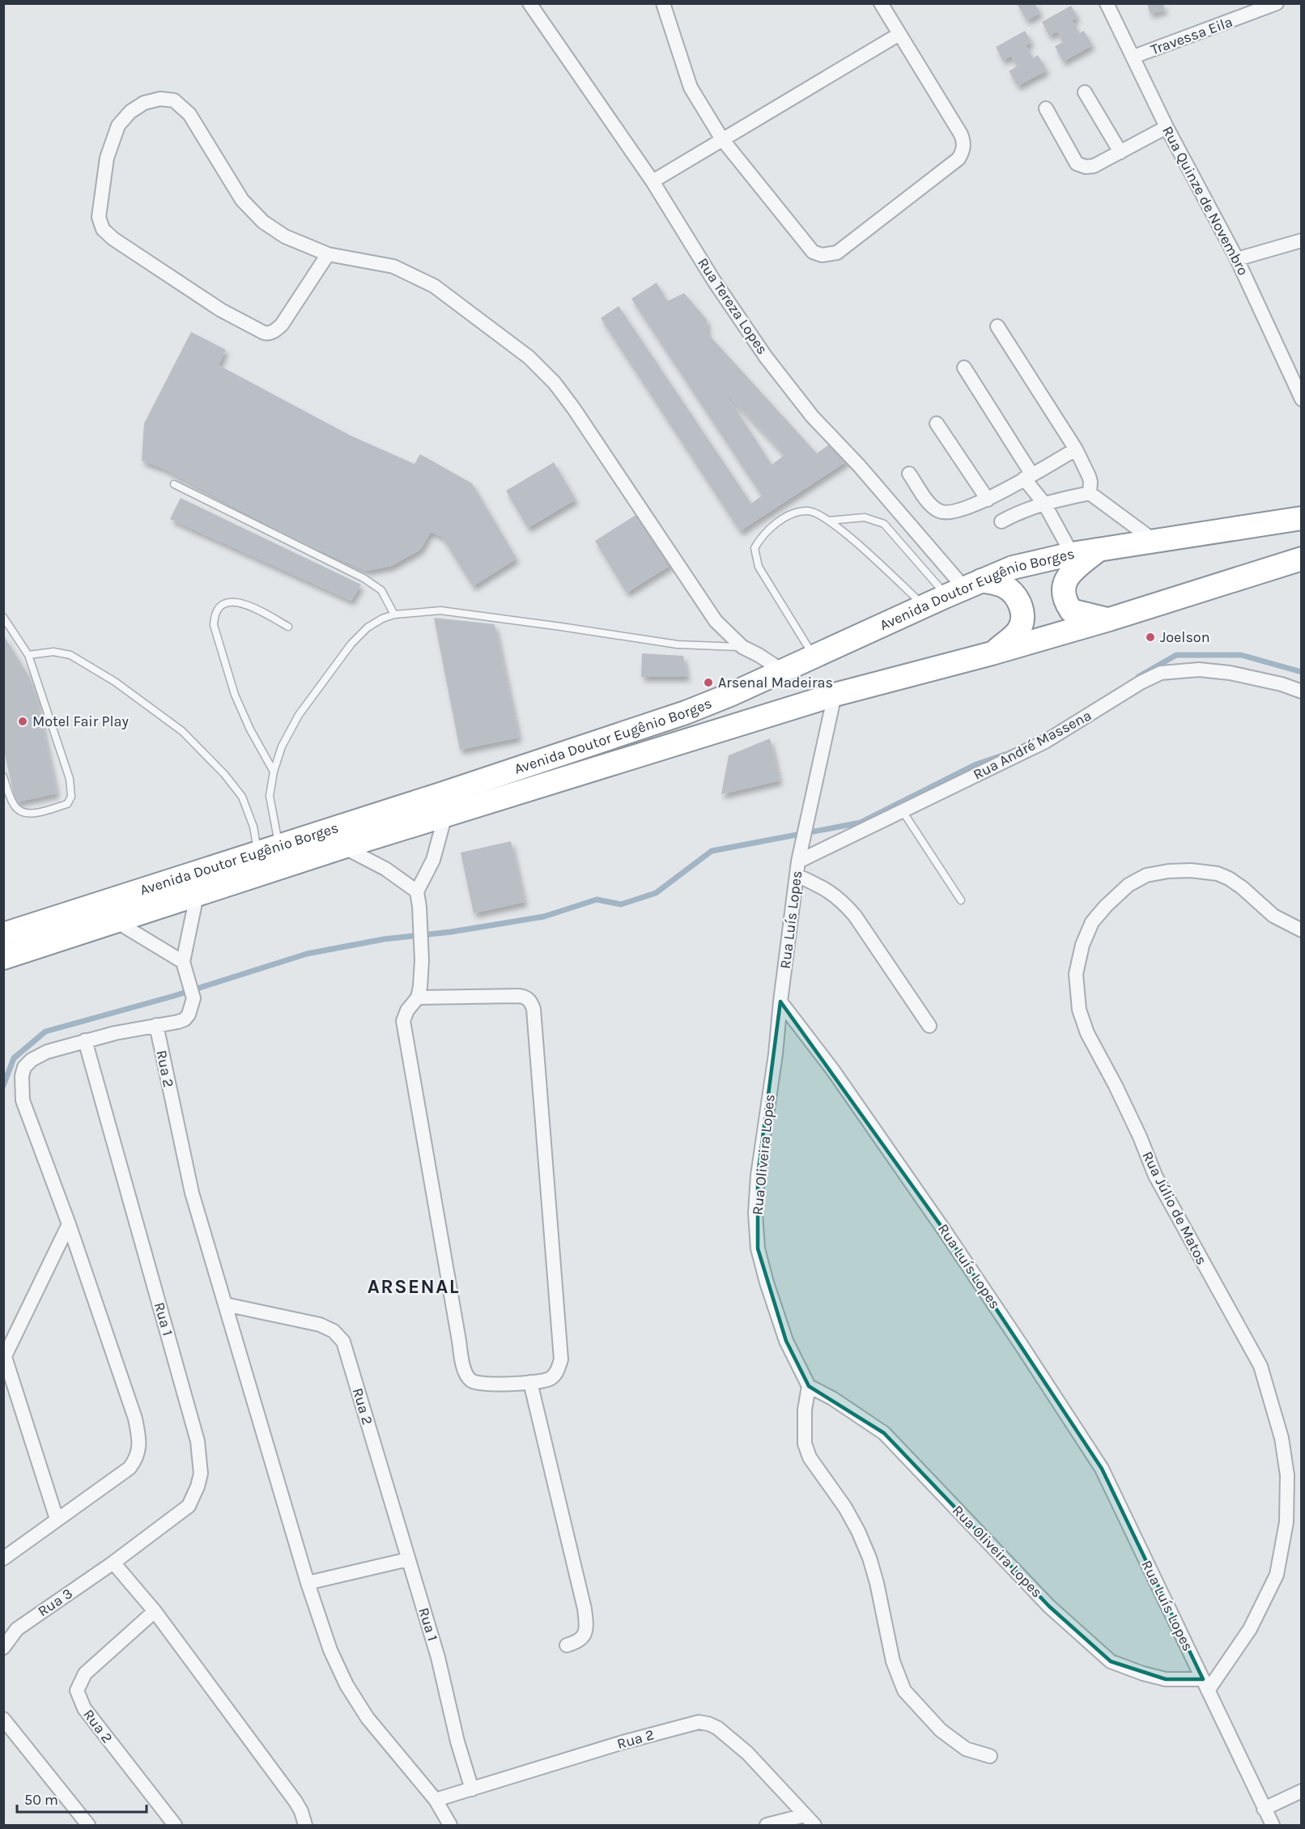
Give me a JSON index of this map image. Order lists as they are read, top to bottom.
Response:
{
  "streets": {
    "highway": ["Avenida Doutor Eugênio Borges"],
    "street": [
      "Travessa Eila",
      "Rua Quinze de Novembro",
      "Rua Tereza Lopes",
      "Rua André Massena",
      "Rua Luís Lopes",
      "Rua 2",
      "Rua Oliveira Lopes",
      "Rua Júlio de Matos",
      "Rua 1",
      "Rua 3"
    ]
  },
  "crossings": [
    ["Travessa Eila", "Rua Quinze de Novembro"],
    ["Rua Tereza Lopes", "Avenida Doutor Eugênio Borges"],
    ["Avenida Doutor Eugênio Borges", "Rua Luís Lopes"],
    ["Rua André Massena", "Rua Luís Lopes"],
    ["Rua Luís Lopes", "Rua Oliveira Lopes"],
    ["Rua Luís Lopes", "Rua Júlio de Matos"],
    ["Rua 2", "Rua 1"],
    ["Rua Oliveira Lopes", "Rua Júlio de Matos"],
    ["Rua 1", "Rua 3"]
  ],
  "districts": ["ARSENAL"],
  "places": ["Joelson", "Arsenal Madeiras", "Motel Fair Play"],
  "scale_bar": "50 m"
}
